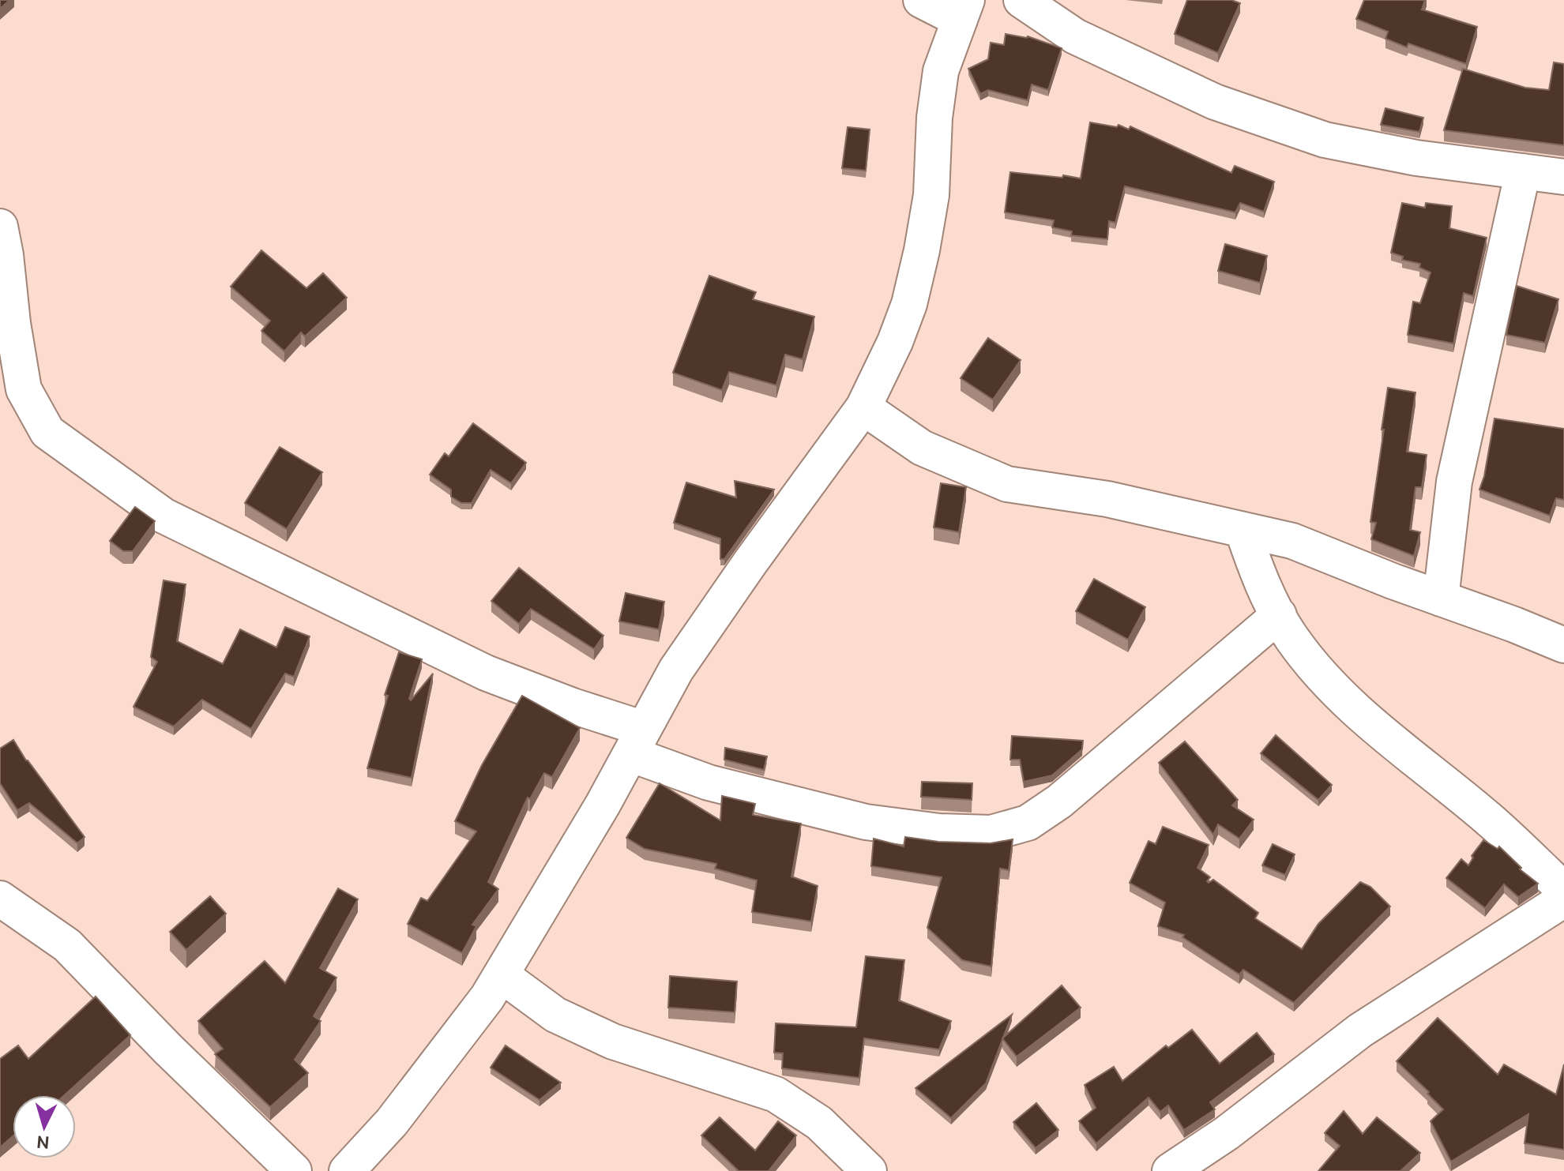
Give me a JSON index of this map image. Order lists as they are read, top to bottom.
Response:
{
  "north": "bottom"
}
